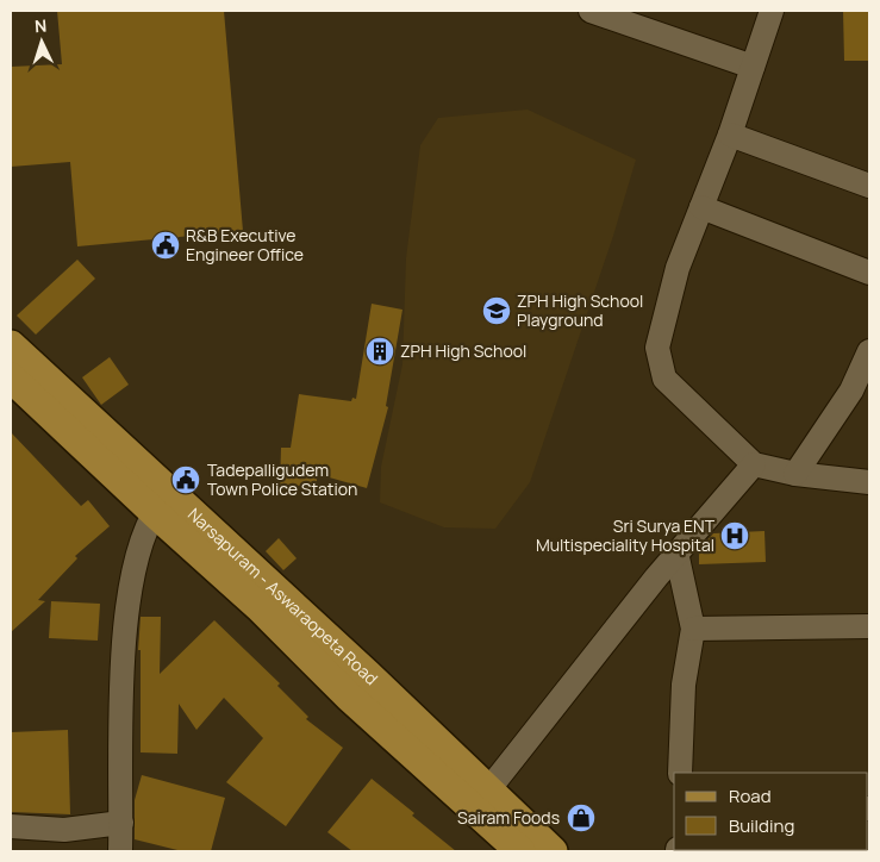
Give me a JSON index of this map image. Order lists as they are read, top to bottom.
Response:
{
  "streets": {
    "main road": ["Narsapuram - Aswaraopeta Road"]
  },
  "places": {
    "public building": ["R&B Executive Engineer Office", "Tadepalligudem Town Police Station"],
    "school or university": ["ZPH High School Playground"],
    "building": ["ZPH High School"],
    "hospital": ["Sri Surya ENT Multispeciality Hospital"],
    "shop": ["Sairam Foods"]
  },
  "legend": ["Road", "Building"],
  "north": "top"
}
